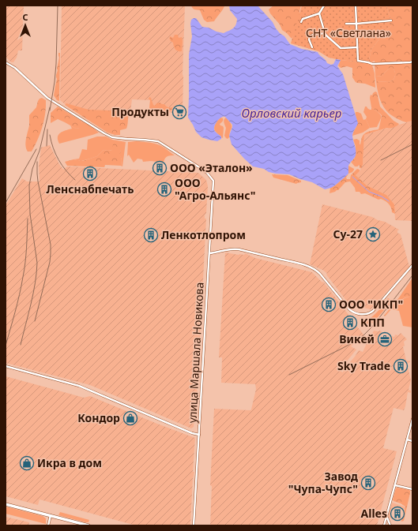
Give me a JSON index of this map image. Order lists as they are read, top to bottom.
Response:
{
  "streets": {
    "street": ["улица Маршала Новикова"]
  },
  "water": ["Орловский карьер"],
  "parks": ["СНТ «Светлана»"],
  "places": {
    "supermarket": ["Продукты"],
    "building": [
      "ООО «Эталон»",
      "Ленснабпечать",
      "ООО \"Агро-Альянс\"",
      "Ленкотлопром",
      "ООО \"ИКП\"",
      "КПП",
      "Sky Trade",
      "Завод \"Чупа-Чупс\"",
      "Alles"
    ],
    "place": ["Су-27"],
    "office": ["Викей"],
    "shop": ["Кондор", "Икра в дом"]
  },
  "north": "top"
}
